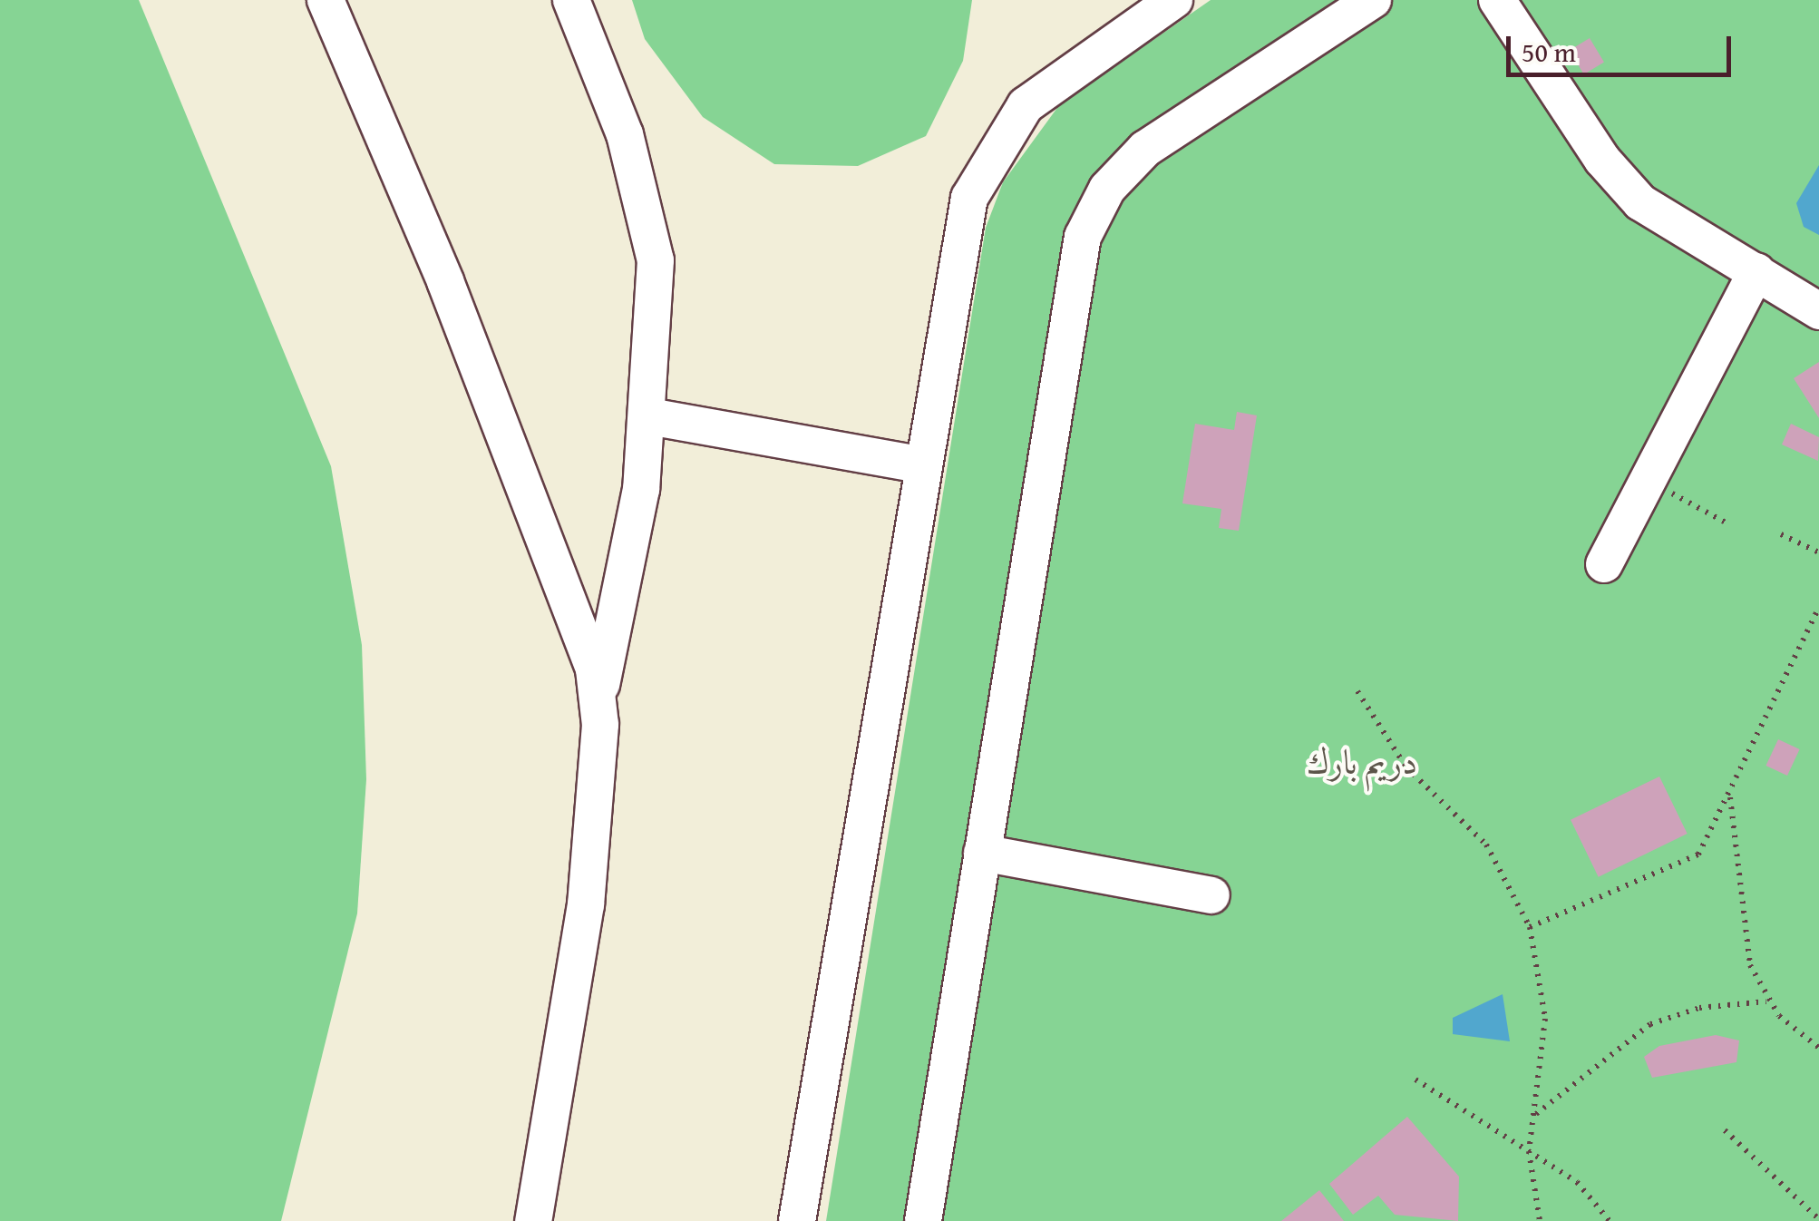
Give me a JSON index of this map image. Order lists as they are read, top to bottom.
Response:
{
  "parks": ["دريم بارك"],
  "scale_bar": "50 m"
}
